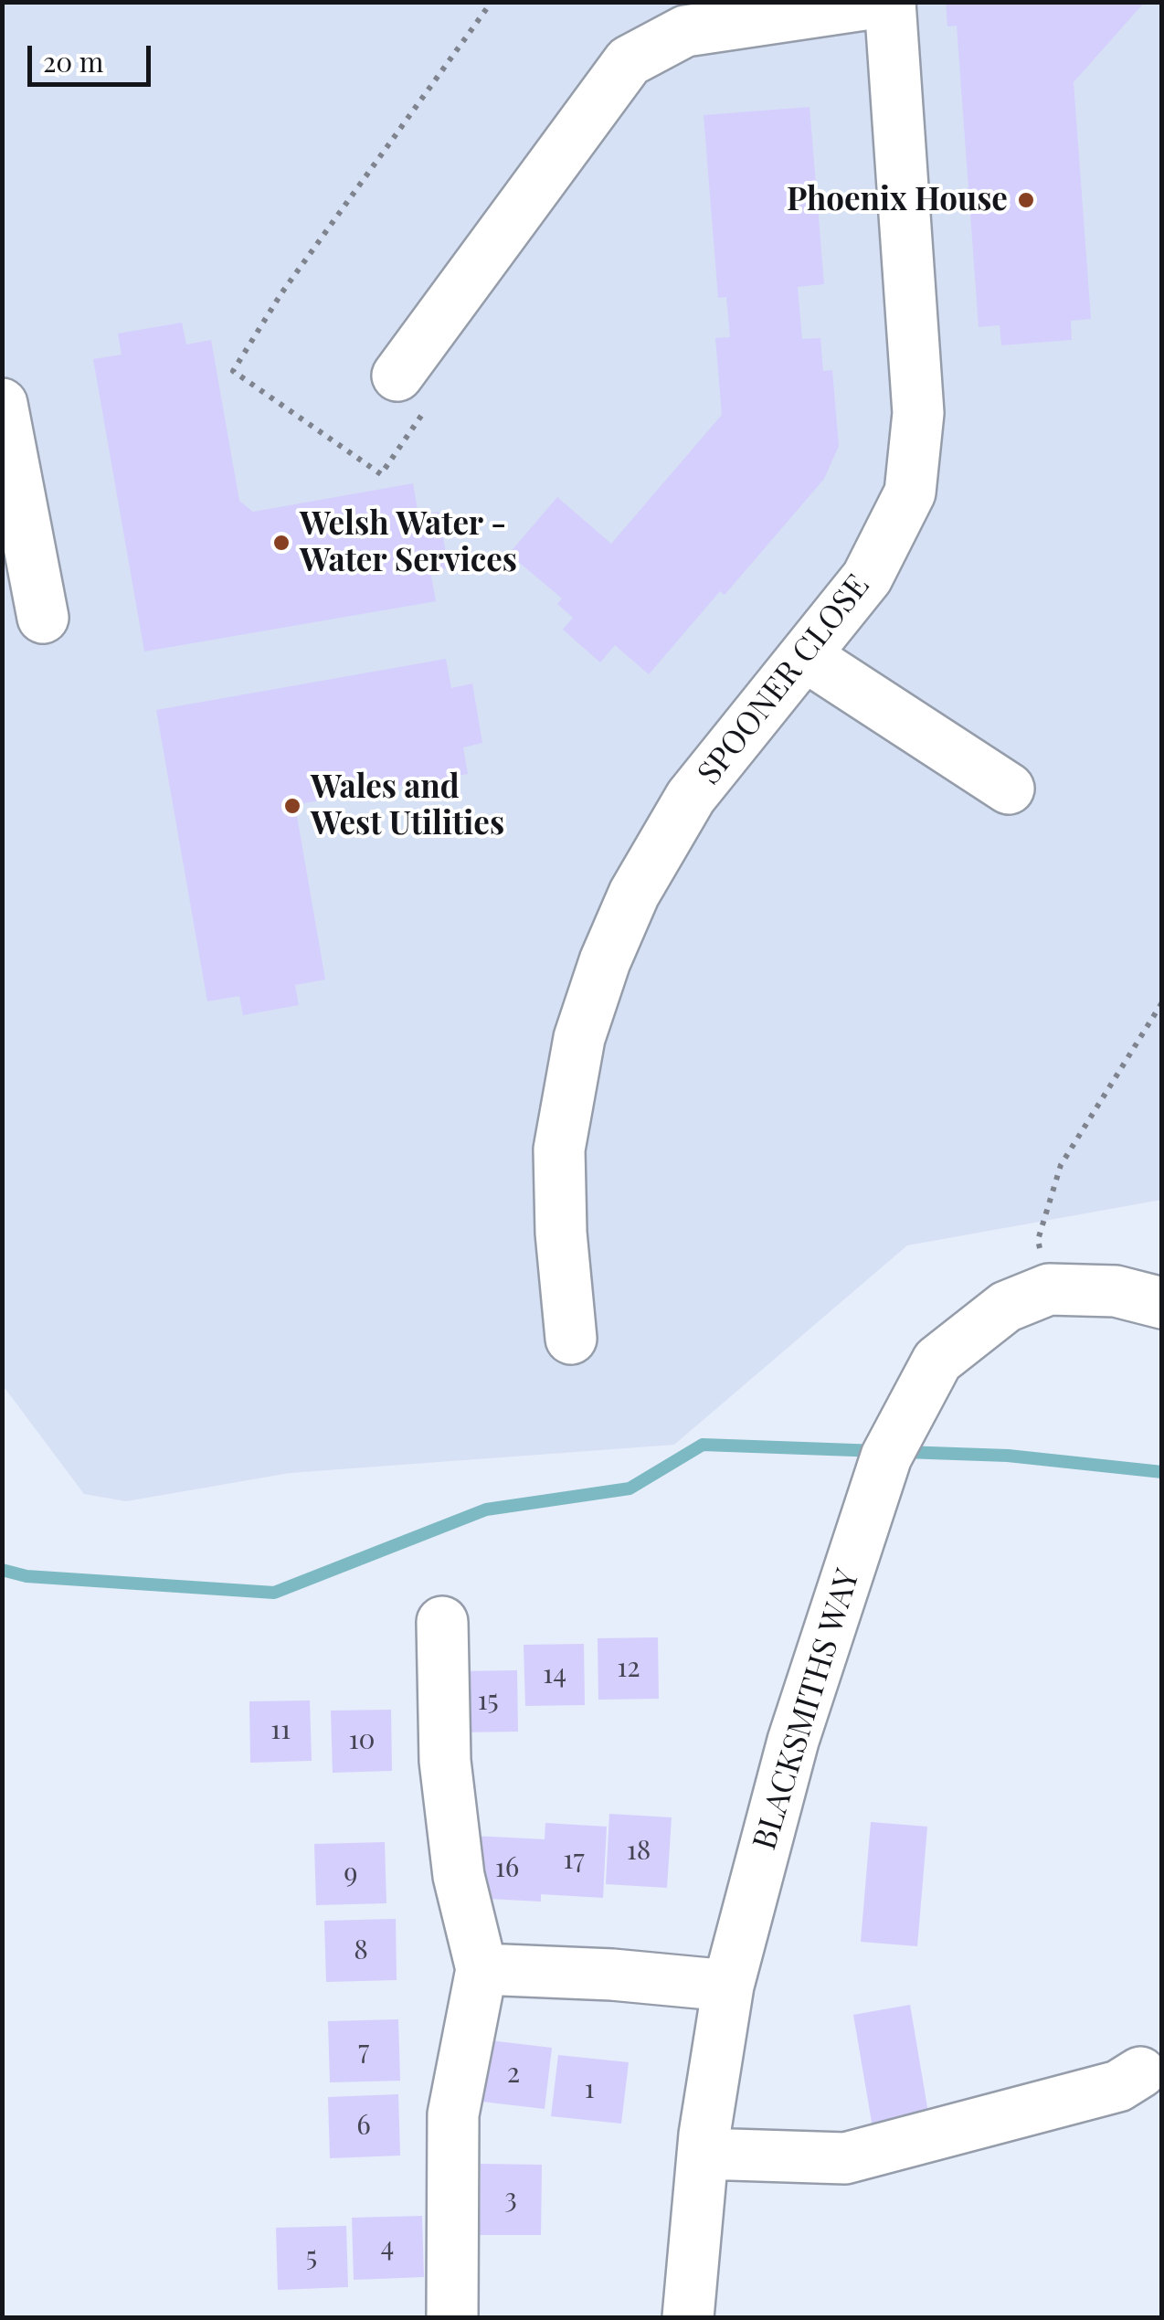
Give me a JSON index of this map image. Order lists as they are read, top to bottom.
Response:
{
  "streets": {
    "street": ["SPOONER CLOSE", "BLACKSMITHS WAY"]
  },
  "places": ["Phoenix House", "Welsh Water - Water Services", "Wales and West Utilities"],
  "house_numbers": [
    "12",
    "14",
    "15",
    "11",
    "10",
    "18",
    "17",
    "16",
    "9",
    "8",
    "7",
    "2",
    "1",
    "6",
    "3",
    "4",
    "5"
  ],
  "scale_bar": "20 m"
}
